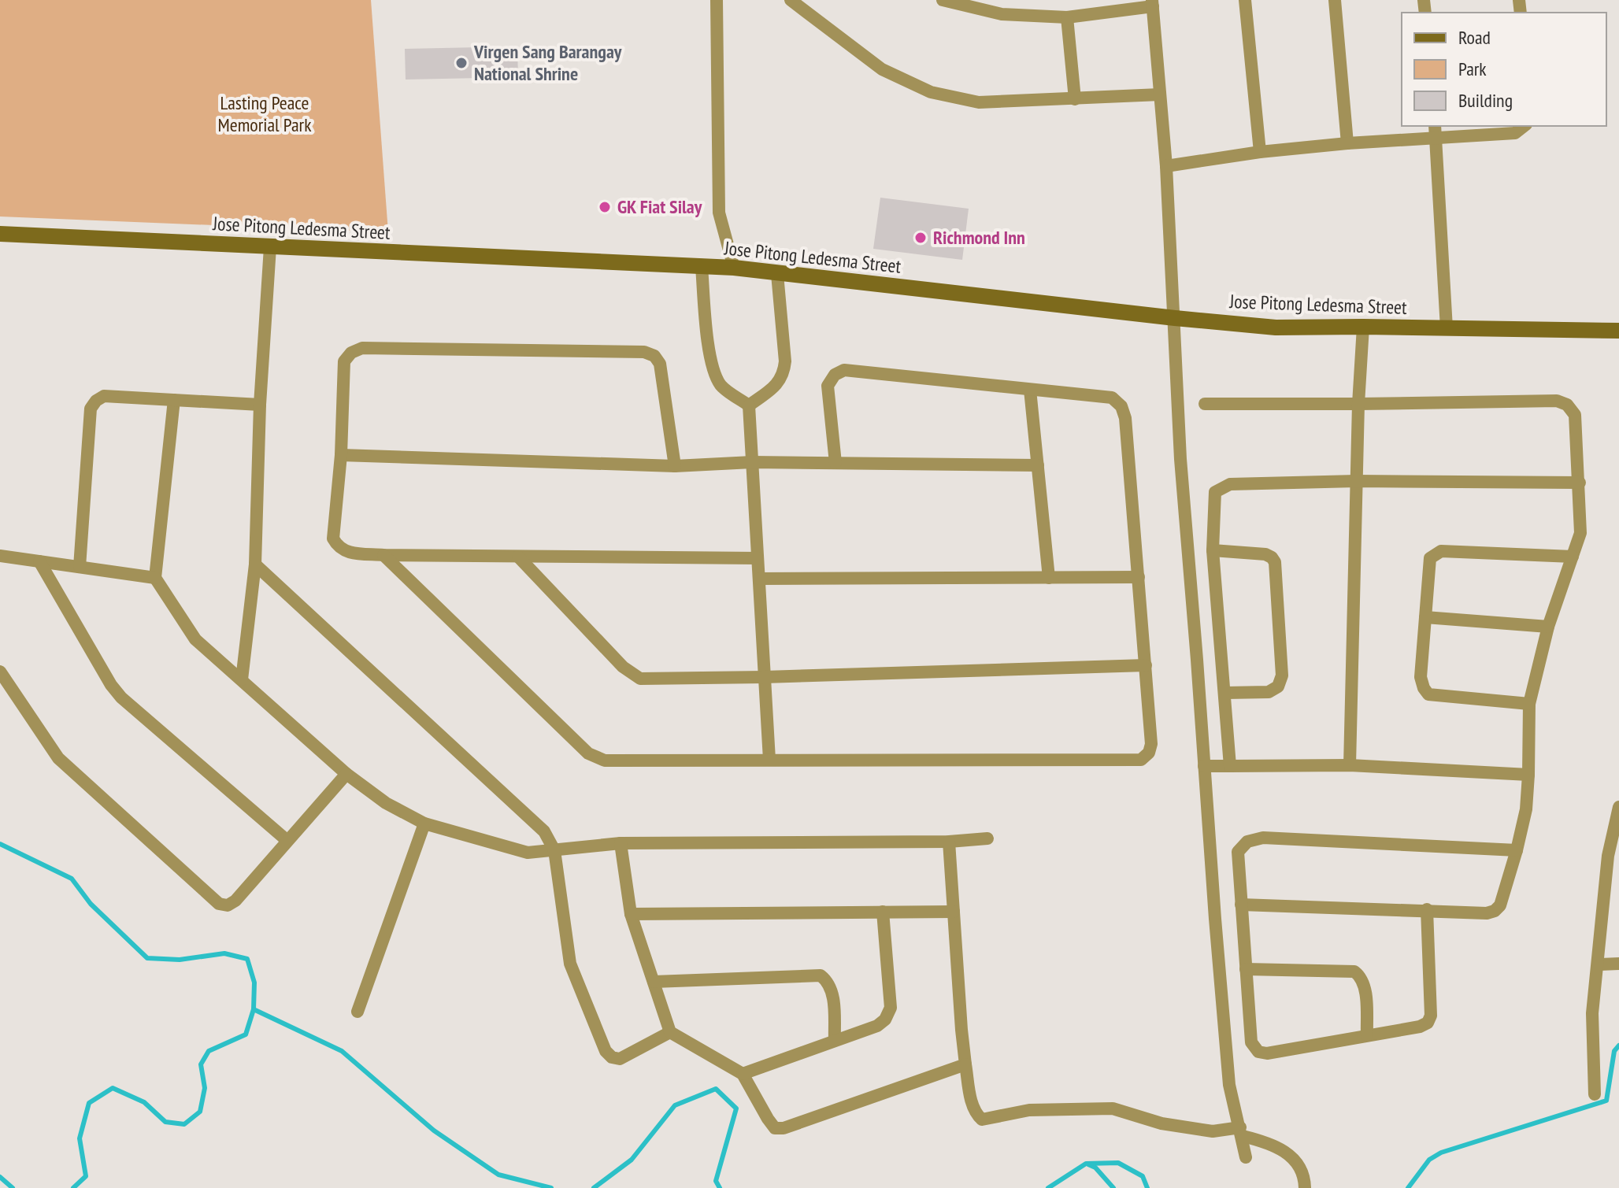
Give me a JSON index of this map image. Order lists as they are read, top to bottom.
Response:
{
  "streets": {
    "main road": ["Jose Pitong Ledesma Street"]
  },
  "parks": ["Lasting Peace Memorial Park"],
  "places": ["Virgen Sang Barangay National Shrine", "GK Fiat Silay", "Richmond Inn"],
  "legend": ["Road", "Park", "Building"]
}
